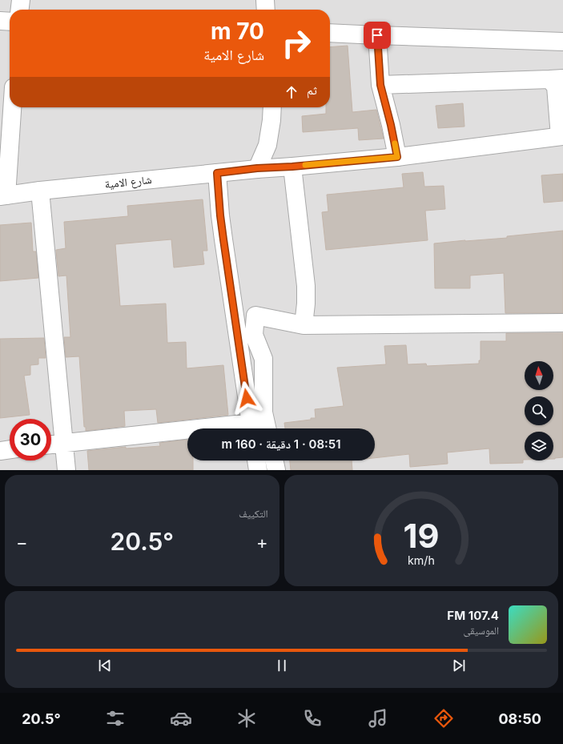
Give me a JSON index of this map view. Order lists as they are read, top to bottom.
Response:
{
  "streets": {
    "street": ["شارع الامية"]
  },
  "north": "top",
  "page": {
    "turn": ["70 m", "شارع الامية"],
    "then": "ثم",
    "limit": "30",
    "trip": "08:51 · 1 دقيقة · 160 m",
    "tile": "التكييف",
    "heat": ["−", "20.5°", "+"],
    "song": ["107.4 FM", "الموسيقى"],
    "tabs": ["08:50", "20.5°"],
    "gauge": ["19", "km/h"]
  }
}
